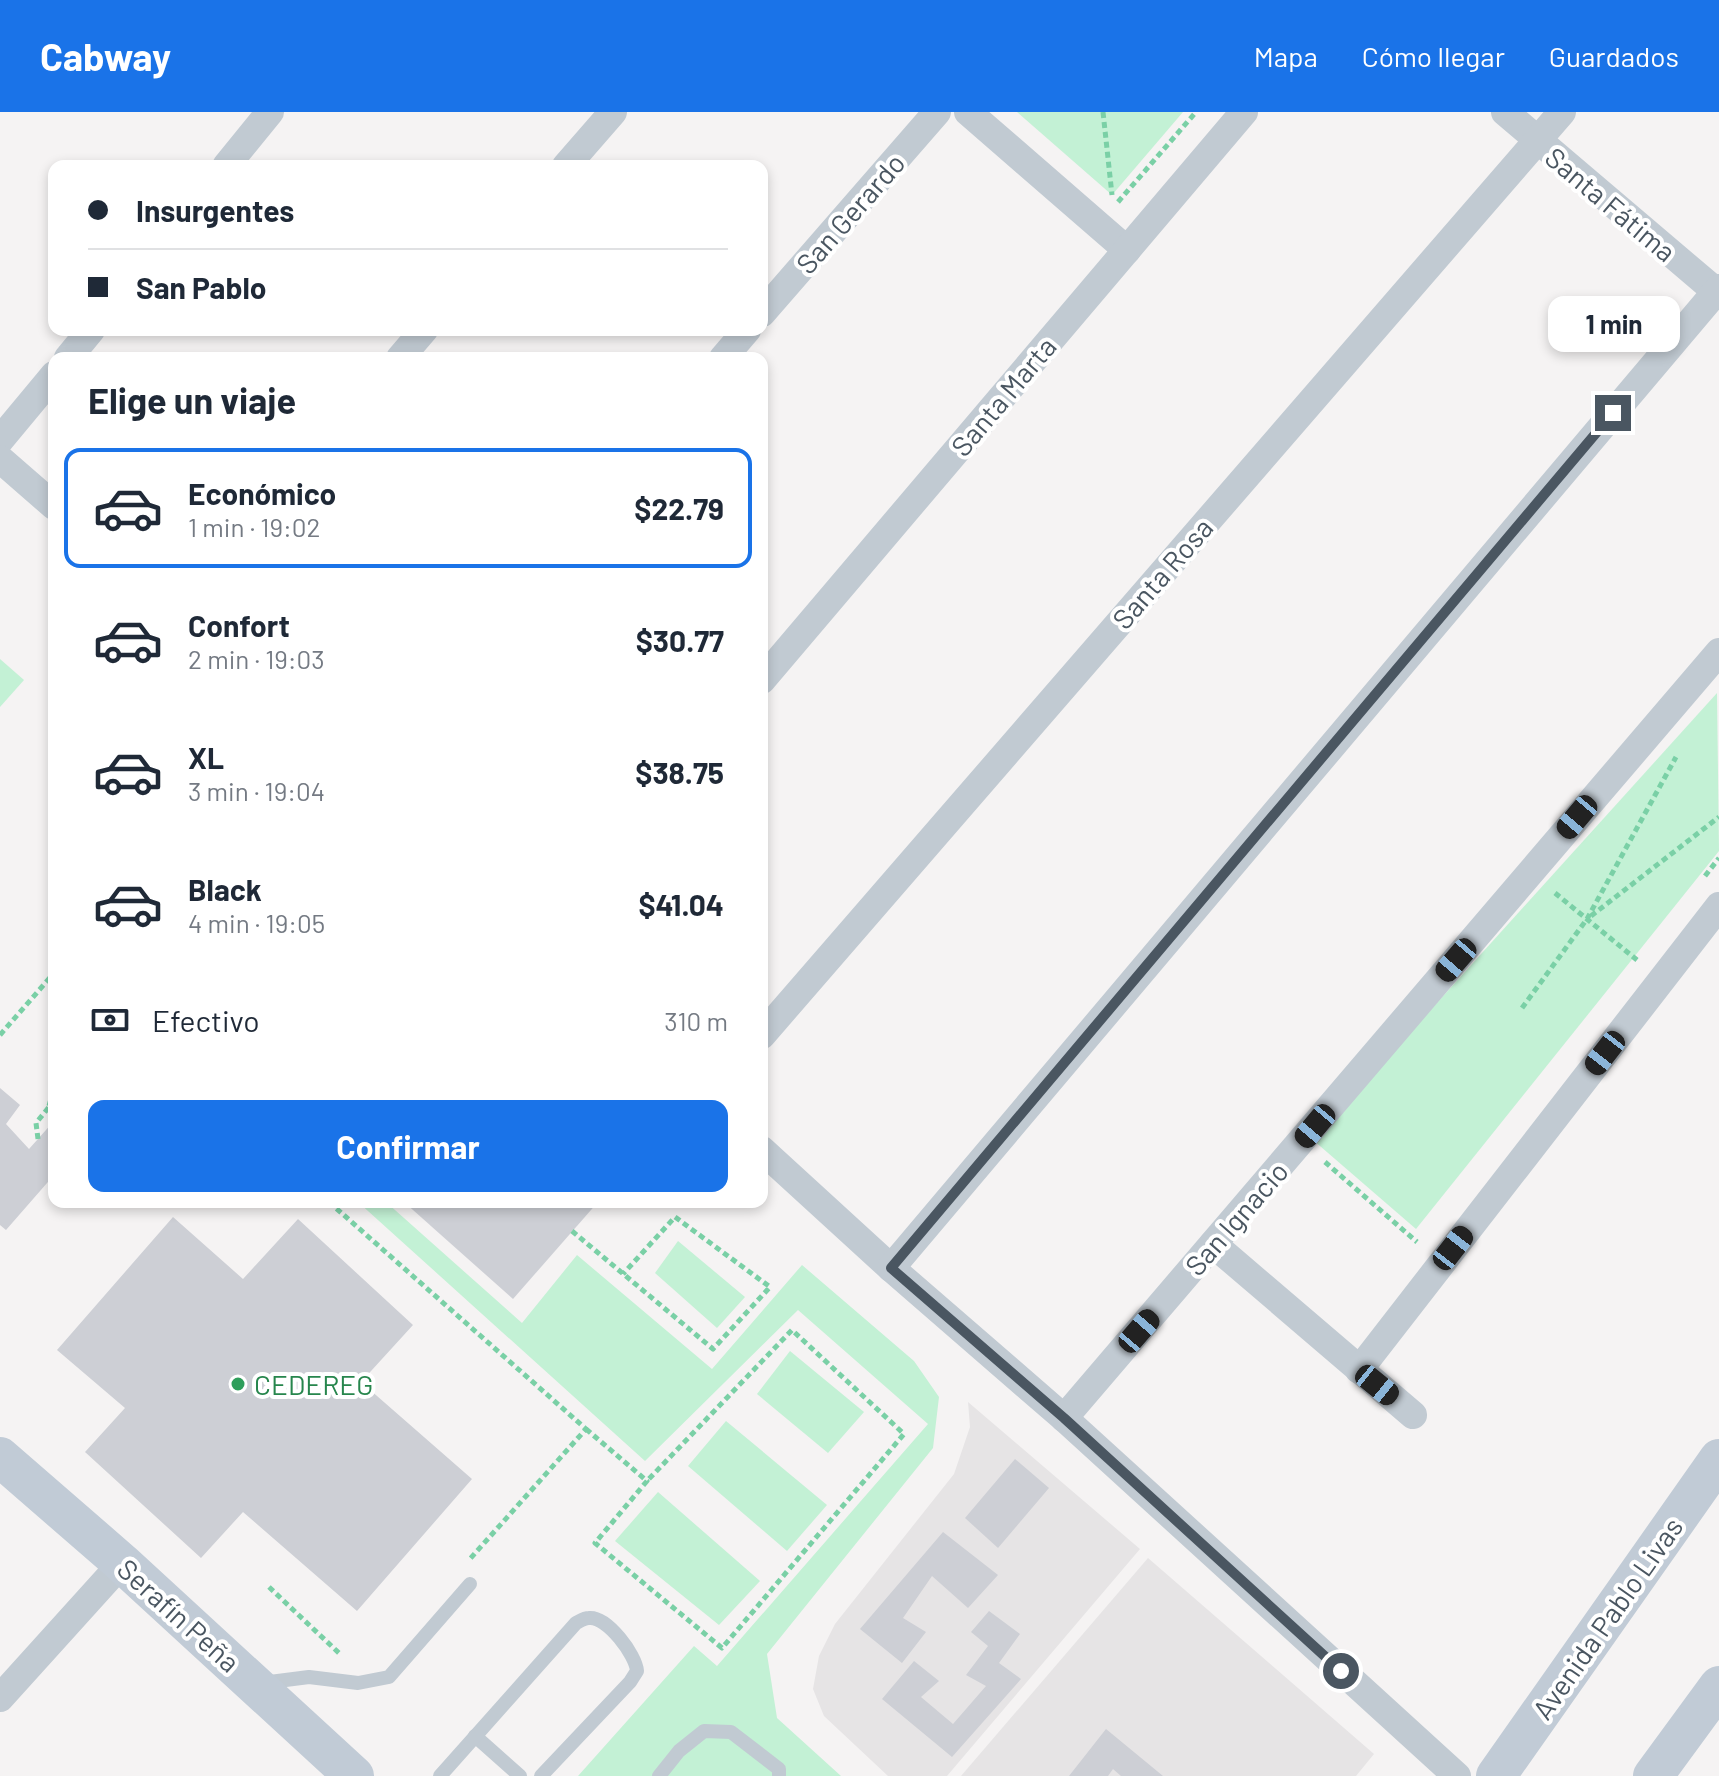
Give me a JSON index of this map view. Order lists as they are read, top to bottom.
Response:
{
  "streets": {
    "main road": ["Serafín Peña", "Avenida Pablo Livas"],
    "street": [
      "Santa Fátima",
      "San Gerardo",
      "Santa Marta",
      "Santa Rosa",
      "San Ignacio"
    ]
  },
  "crossings": [
    ["Santa Fátima", "Santa Rosa"]
  ],
  "places": ["CEDEREG"],
  "page": {
    "header": "Cabway",
    "nav": ["Mapa", "Cómo llegar", "Guardados"],
    "banner": ["Insurgentes", "San Pablo"],
    "bubble": "1 min",
    "heading": "Elige un viaje",
    "list": [
      {
        "name": "Económico",
        "note": "1 min · 19:02",
        "value": "$22.79"
      },
      {
        "name": "Confort",
        "note": "2 min · 19:03",
        "value": "$30.77"
      },
      {
        "name": "XL",
        "note": "3 min · 19:04",
        "value": "$38.75"
      },
      {
        "name": "Black",
        "note": "4 min · 19:05",
        "value": "$41.04"
      }
    ],
    "pay": ["Efectivo", "310 m"],
    "buttons": "Confirmar"
  }
}
